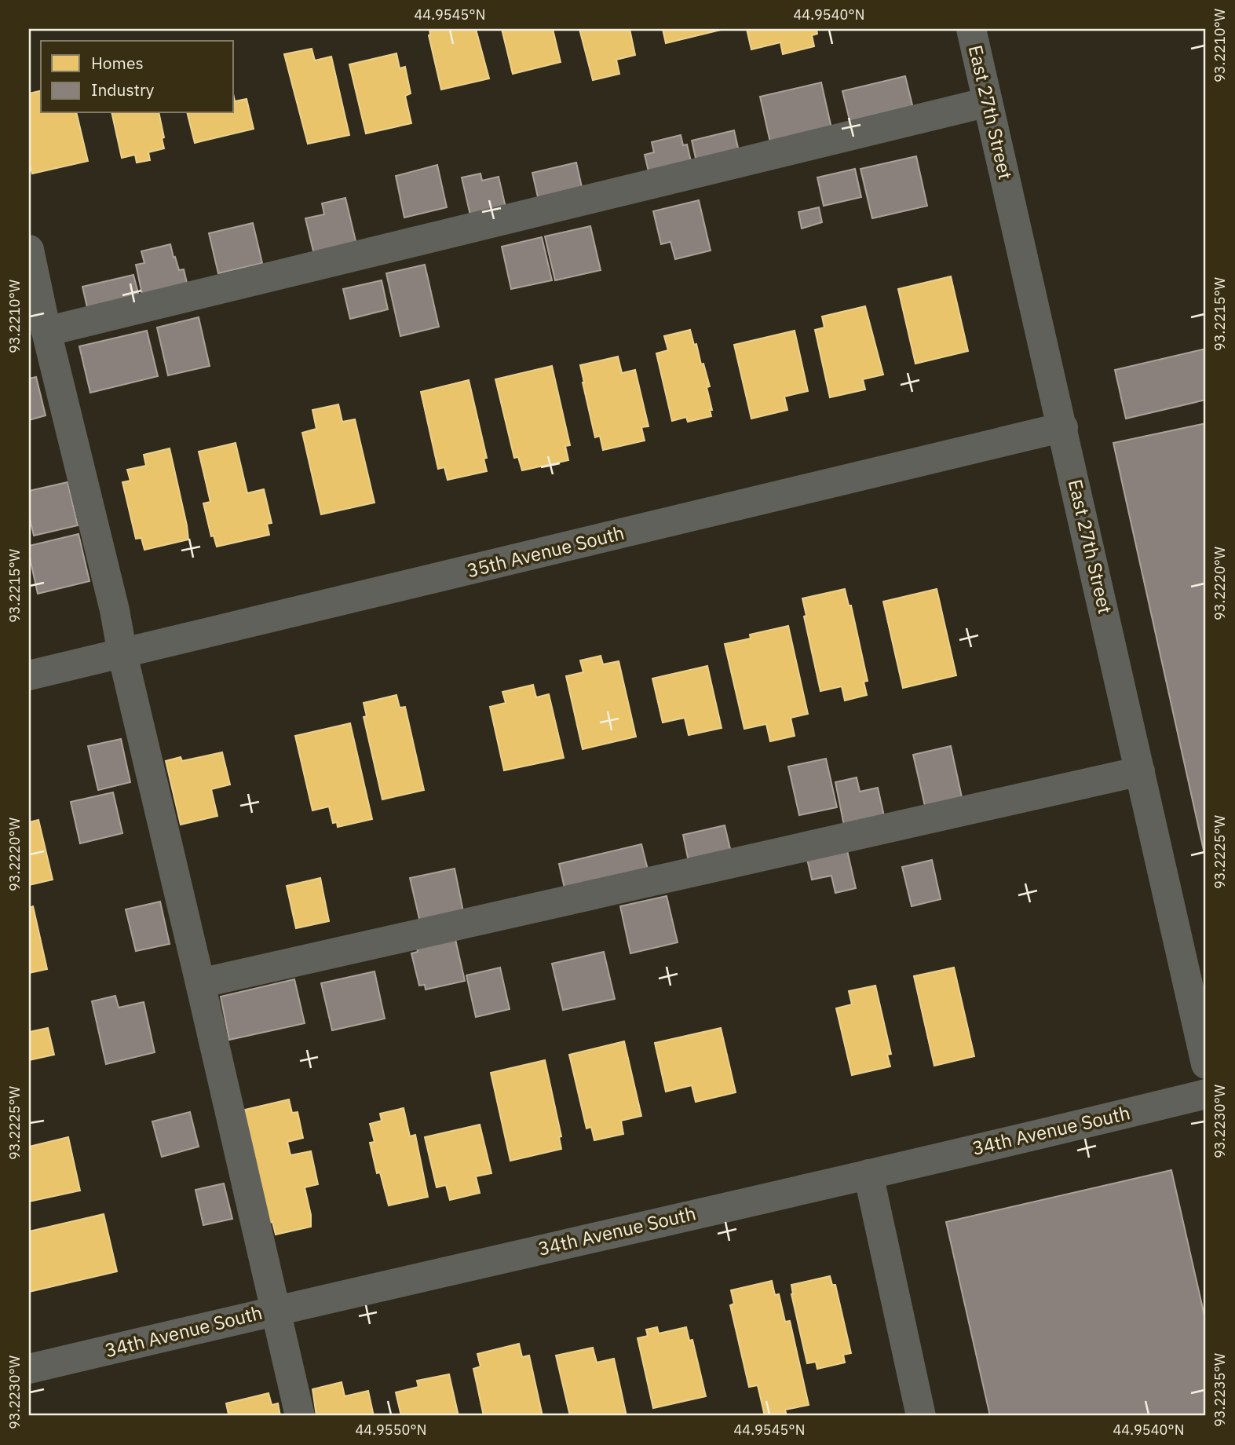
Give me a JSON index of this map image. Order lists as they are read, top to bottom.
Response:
{
  "streets": {
    "street": ["East 27th Street", "35th Avenue South", "34th Avenue South"]
  },
  "crossings": [
    ["East 27th Street", "35th Avenue South"]
  ],
  "legend": ["Homes", "Industry"],
  "coordinates": [
    "44.9545°N",
    "44.9540°N",
    "93.2210°W",
    "93.2215°W",
    "93.2220°W",
    "93.2225°W",
    "93.2230°W",
    "93.2235°W",
    "44.9550°N"
  ]
}
